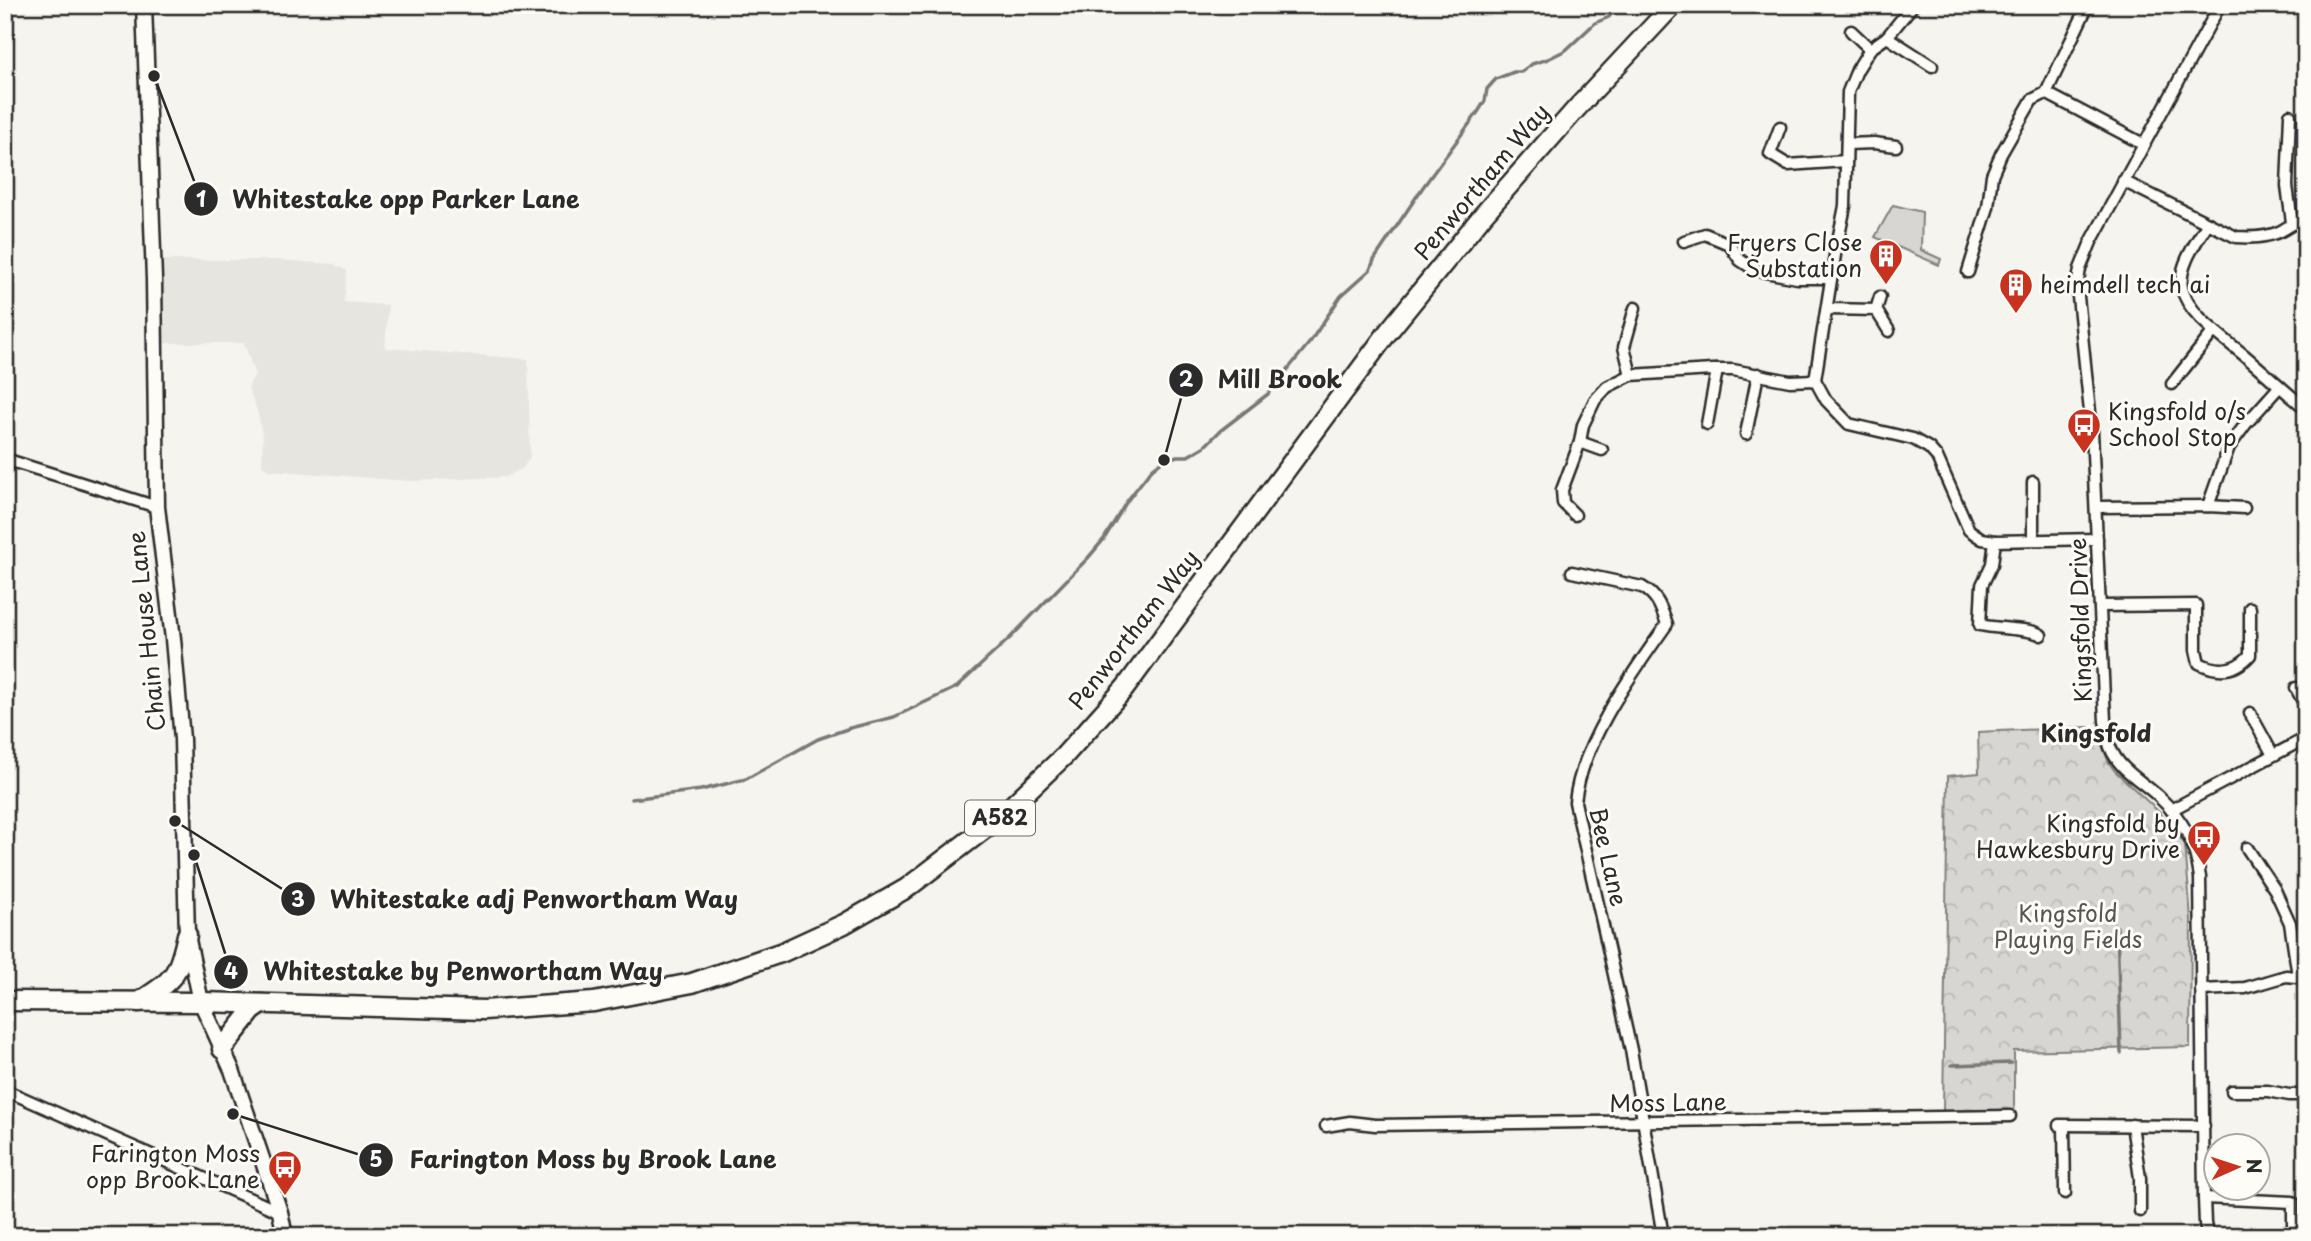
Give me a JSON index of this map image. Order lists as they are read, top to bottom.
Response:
{
  "streets": {
    "highway": ["Penwortham Way", "A582"],
    "street": [
      "Kingsfold Drive",
      "Chain House Lane",
      "Bee Lane",
      "Moss Lane"
    ]
  },
  "crossings": [
    ["Penwortham Way", "Chain House Lane"],
    ["Bee Lane", "Moss Lane"]
  ],
  "districts": ["Kingsfold"],
  "parks": ["Kingsfold Playing Fields"],
  "places": {
    "other": [
      "Whitestake opp Parker Lane",
      "Mill Brook",
      "Whitestake adj Penwortham Way",
      "Whitestake by Penwortham Way",
      "Farington Moss by Brook Lane"
    ],
    "building": ["Fryers Close Substation", "heimdell tech ai"],
    "bus stop": ["Kingsfold o/s School Stop", "Kingsfold by Hawkesbury Drive", "Farington Moss opp Brook Lane"]
  },
  "north": "right"
}
